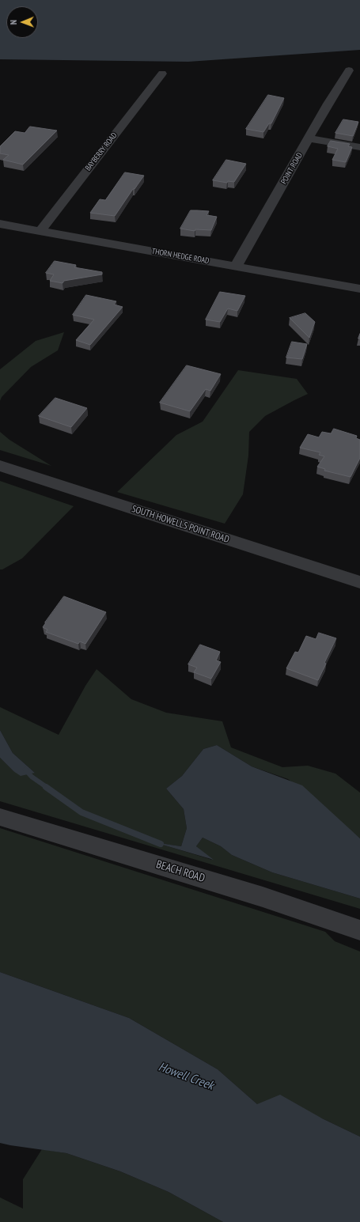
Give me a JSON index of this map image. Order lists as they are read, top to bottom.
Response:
{
  "streets": {
    "street": [
      "BAYBERRY ROAD",
      "POINT ROAD",
      "THORN HEDGE ROAD",
      "SOUTH HOWELLS POINT ROAD",
      "BEACH ROAD"
    ]
  },
  "crossings": [
    ["BAYBERRY ROAD", "THORN HEDGE ROAD"],
    ["POINT ROAD", "THORN HEDGE ROAD"]
  ],
  "water": ["Howell Creek"],
  "north": "left"
}
